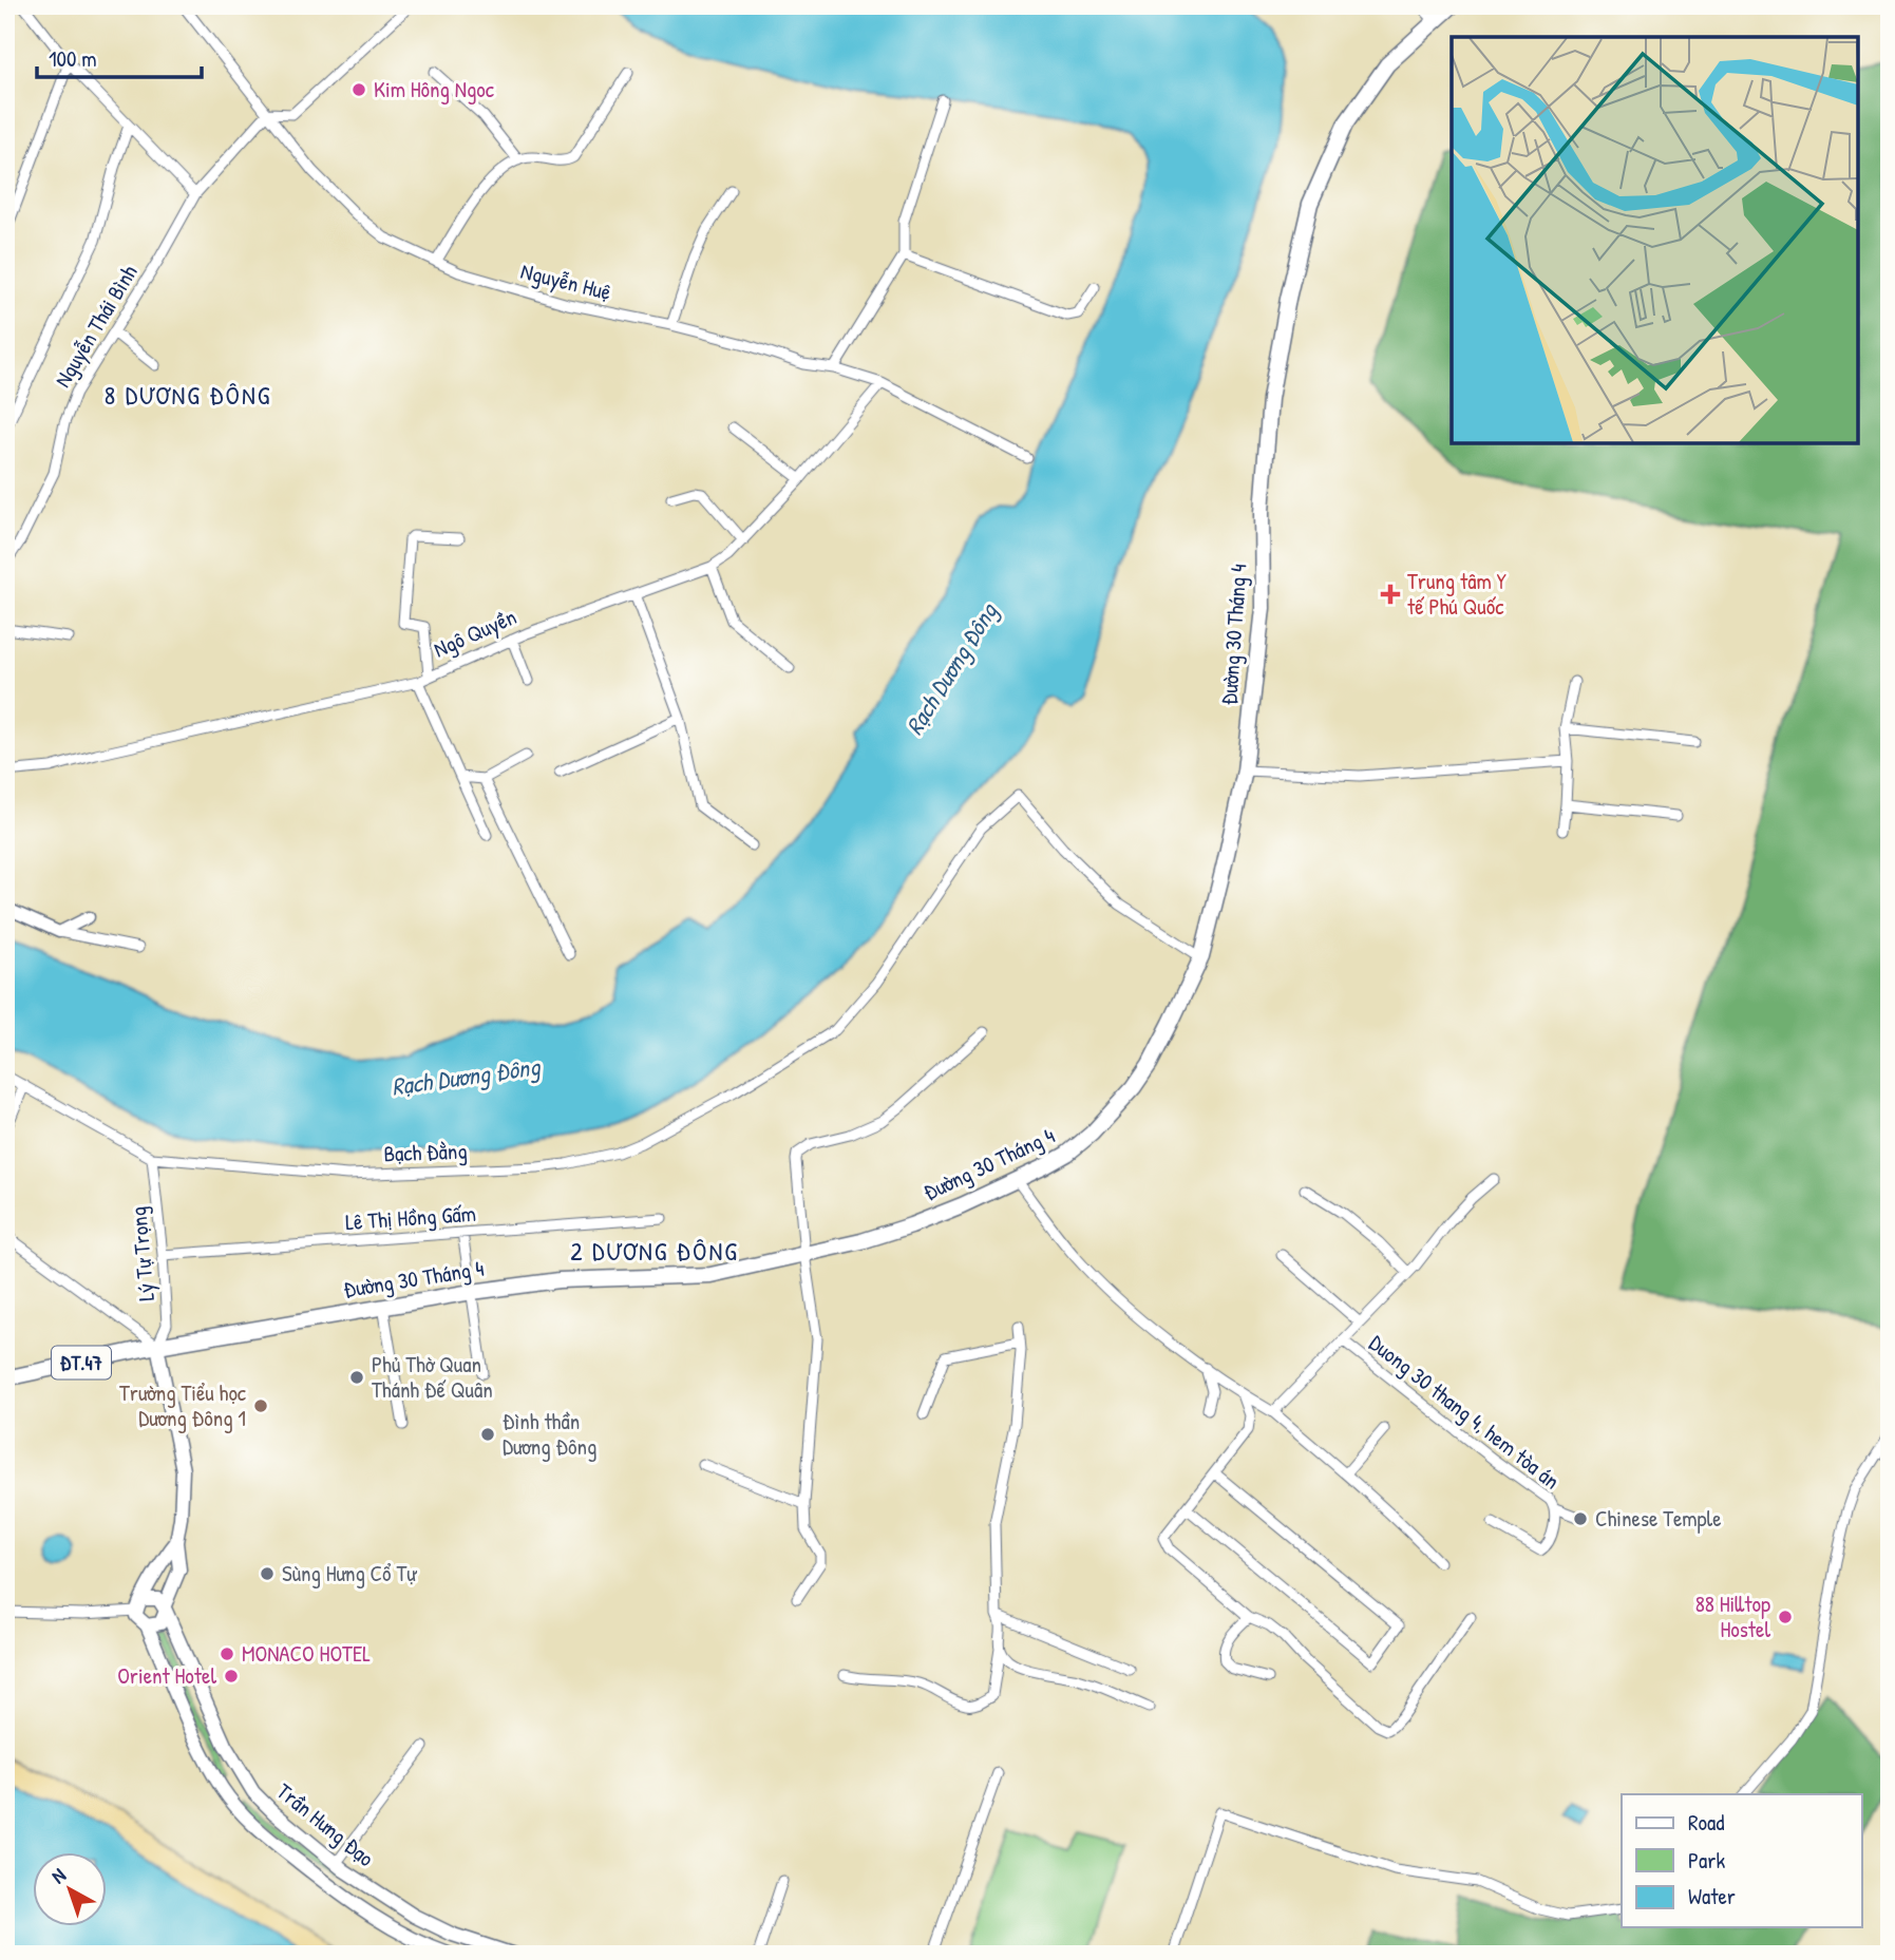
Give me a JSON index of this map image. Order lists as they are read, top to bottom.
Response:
{
  "streets": {
    "main road": ["Đường 30 Tháng 4", "ĐT.47", "Trần Hưng Đạo"],
    "street": [
      "Nguyễn Huệ",
      "Nguyễn Thái Bình",
      "Ngô Quyền",
      "Bạch Đằng",
      "Lê Thị Hồng Gấm",
      "Lý Tự Trọng",
      "Duong 30 thang 4, hem tòa án"
    ]
  },
  "crossings": [
    ["Nguyễn Huệ", "Nguyễn Thái Bình"],
    ["Nguyễn Huệ", "Ngô Quyền"],
    ["Đường 30 Tháng 4", "Bạch Đằng"],
    ["Đường 30 Tháng 4", "Lý Tự Trọng"],
    ["Bạch Đằng", "Lý Tự Trọng"],
    ["Lê Thị Hồng Gấm", "Lý Tự Trọng"]
  ],
  "districts": ["8 DƯƠNG ĐÔNG", "2 DƯƠNG ĐÔNG"],
  "water": ["Rạch Dương Đông"],
  "places": {
    "other": [
      "Kim Hông Ngoc",
      "Phủ Thờ Quan Thánh Đế Quân",
      "Trường Tiểu học Dương Đông 1",
      "Đình thần Dương Đông",
      "Chinese Temple",
      "Sùng Hưng Cổ Tự",
      "88 Hilltop Hostel",
      "MONACO HOTEL",
      "Orient Hotel"
    ],
    "health": ["Trung tâm Y tế Phú Quốc"]
  },
  "legend": ["Road", "Park", "Water"],
  "scale_bar": "100 m",
  "north": "top left"
}
